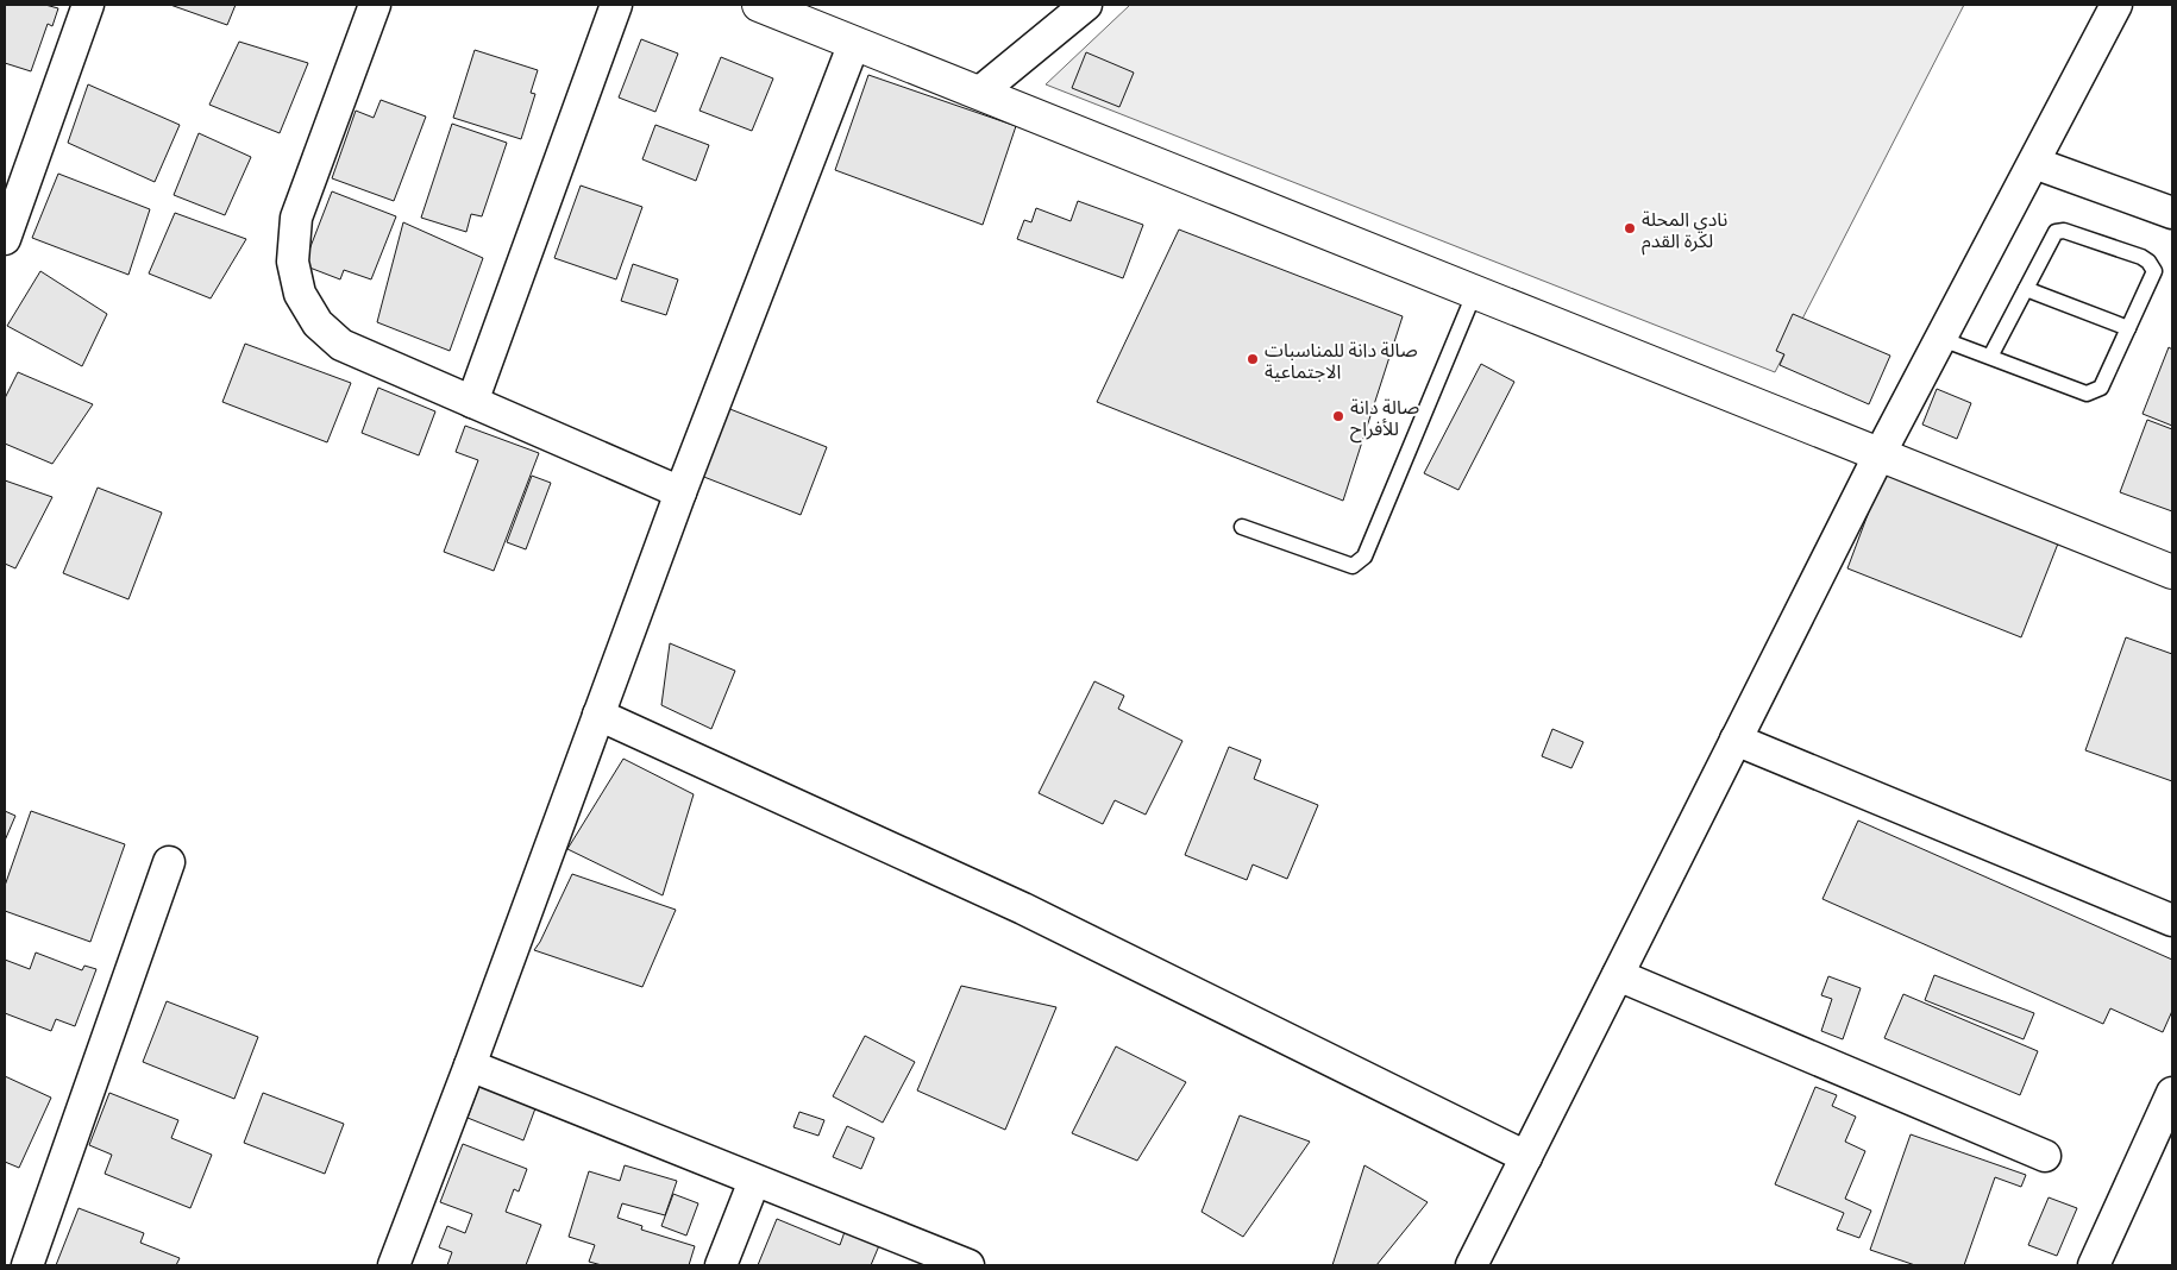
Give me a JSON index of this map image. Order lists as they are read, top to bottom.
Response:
{
  "places": ["نادي المحلة لكرة القدم", "صالة دانة للمناسبات الاجتماعية", "صالة دانة للأفراح"]
}
